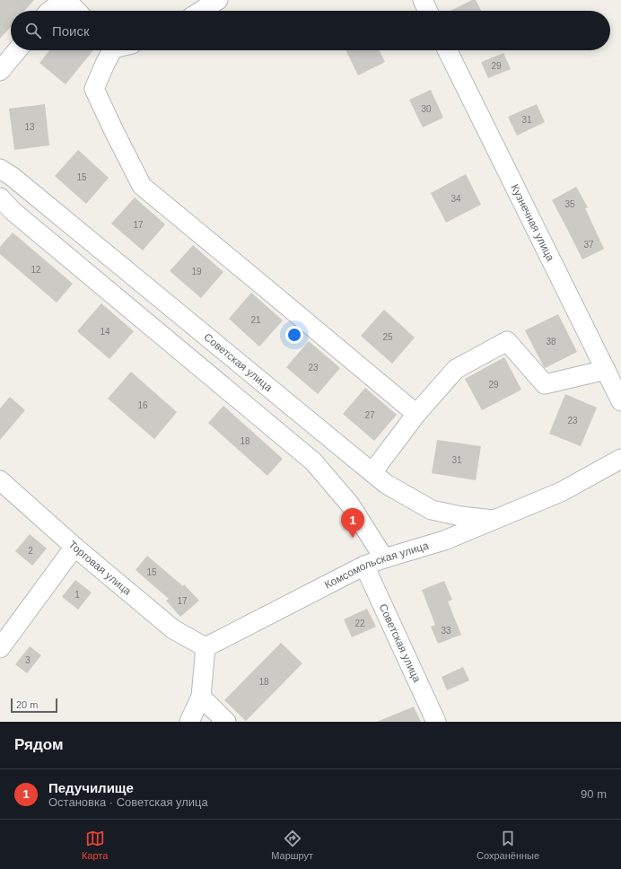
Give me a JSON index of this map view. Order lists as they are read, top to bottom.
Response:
{
  "streets": {
    "street": [
      "Кузнечная улица",
      "Советская улица",
      "Комсомольская улица",
      "Торговая улица"
    ]
  },
  "crossings": [
    ["Советская улица", "Комсомольская улица"],
    ["Комсомольская улица", "Торговая улица"]
  ],
  "house_numbers": [
    "29",
    "30",
    "31",
    "13",
    "15",
    "34",
    "35",
    "17",
    "37",
    "12",
    "19",
    "21",
    "14",
    "25",
    "38",
    "23",
    "29",
    "16",
    "27",
    "23",
    "18",
    "31",
    "2",
    "15",
    "1",
    "17",
    "22",
    "33",
    "3",
    "18"
  ],
  "scale_bar": "20 m",
  "page": {
    "search": "Поиск",
    "pins": "1",
    "scale": "20 m",
    "heading": "Рядом",
    "list": [
      {
        "mark": "1",
        "name": "Педучилище",
        "note": "Остановка · Советская улица",
        "value": "90 m"
      }
    ],
    "nav": ["Карта", "Маршрут", "Сохранённые"]
  }
}
